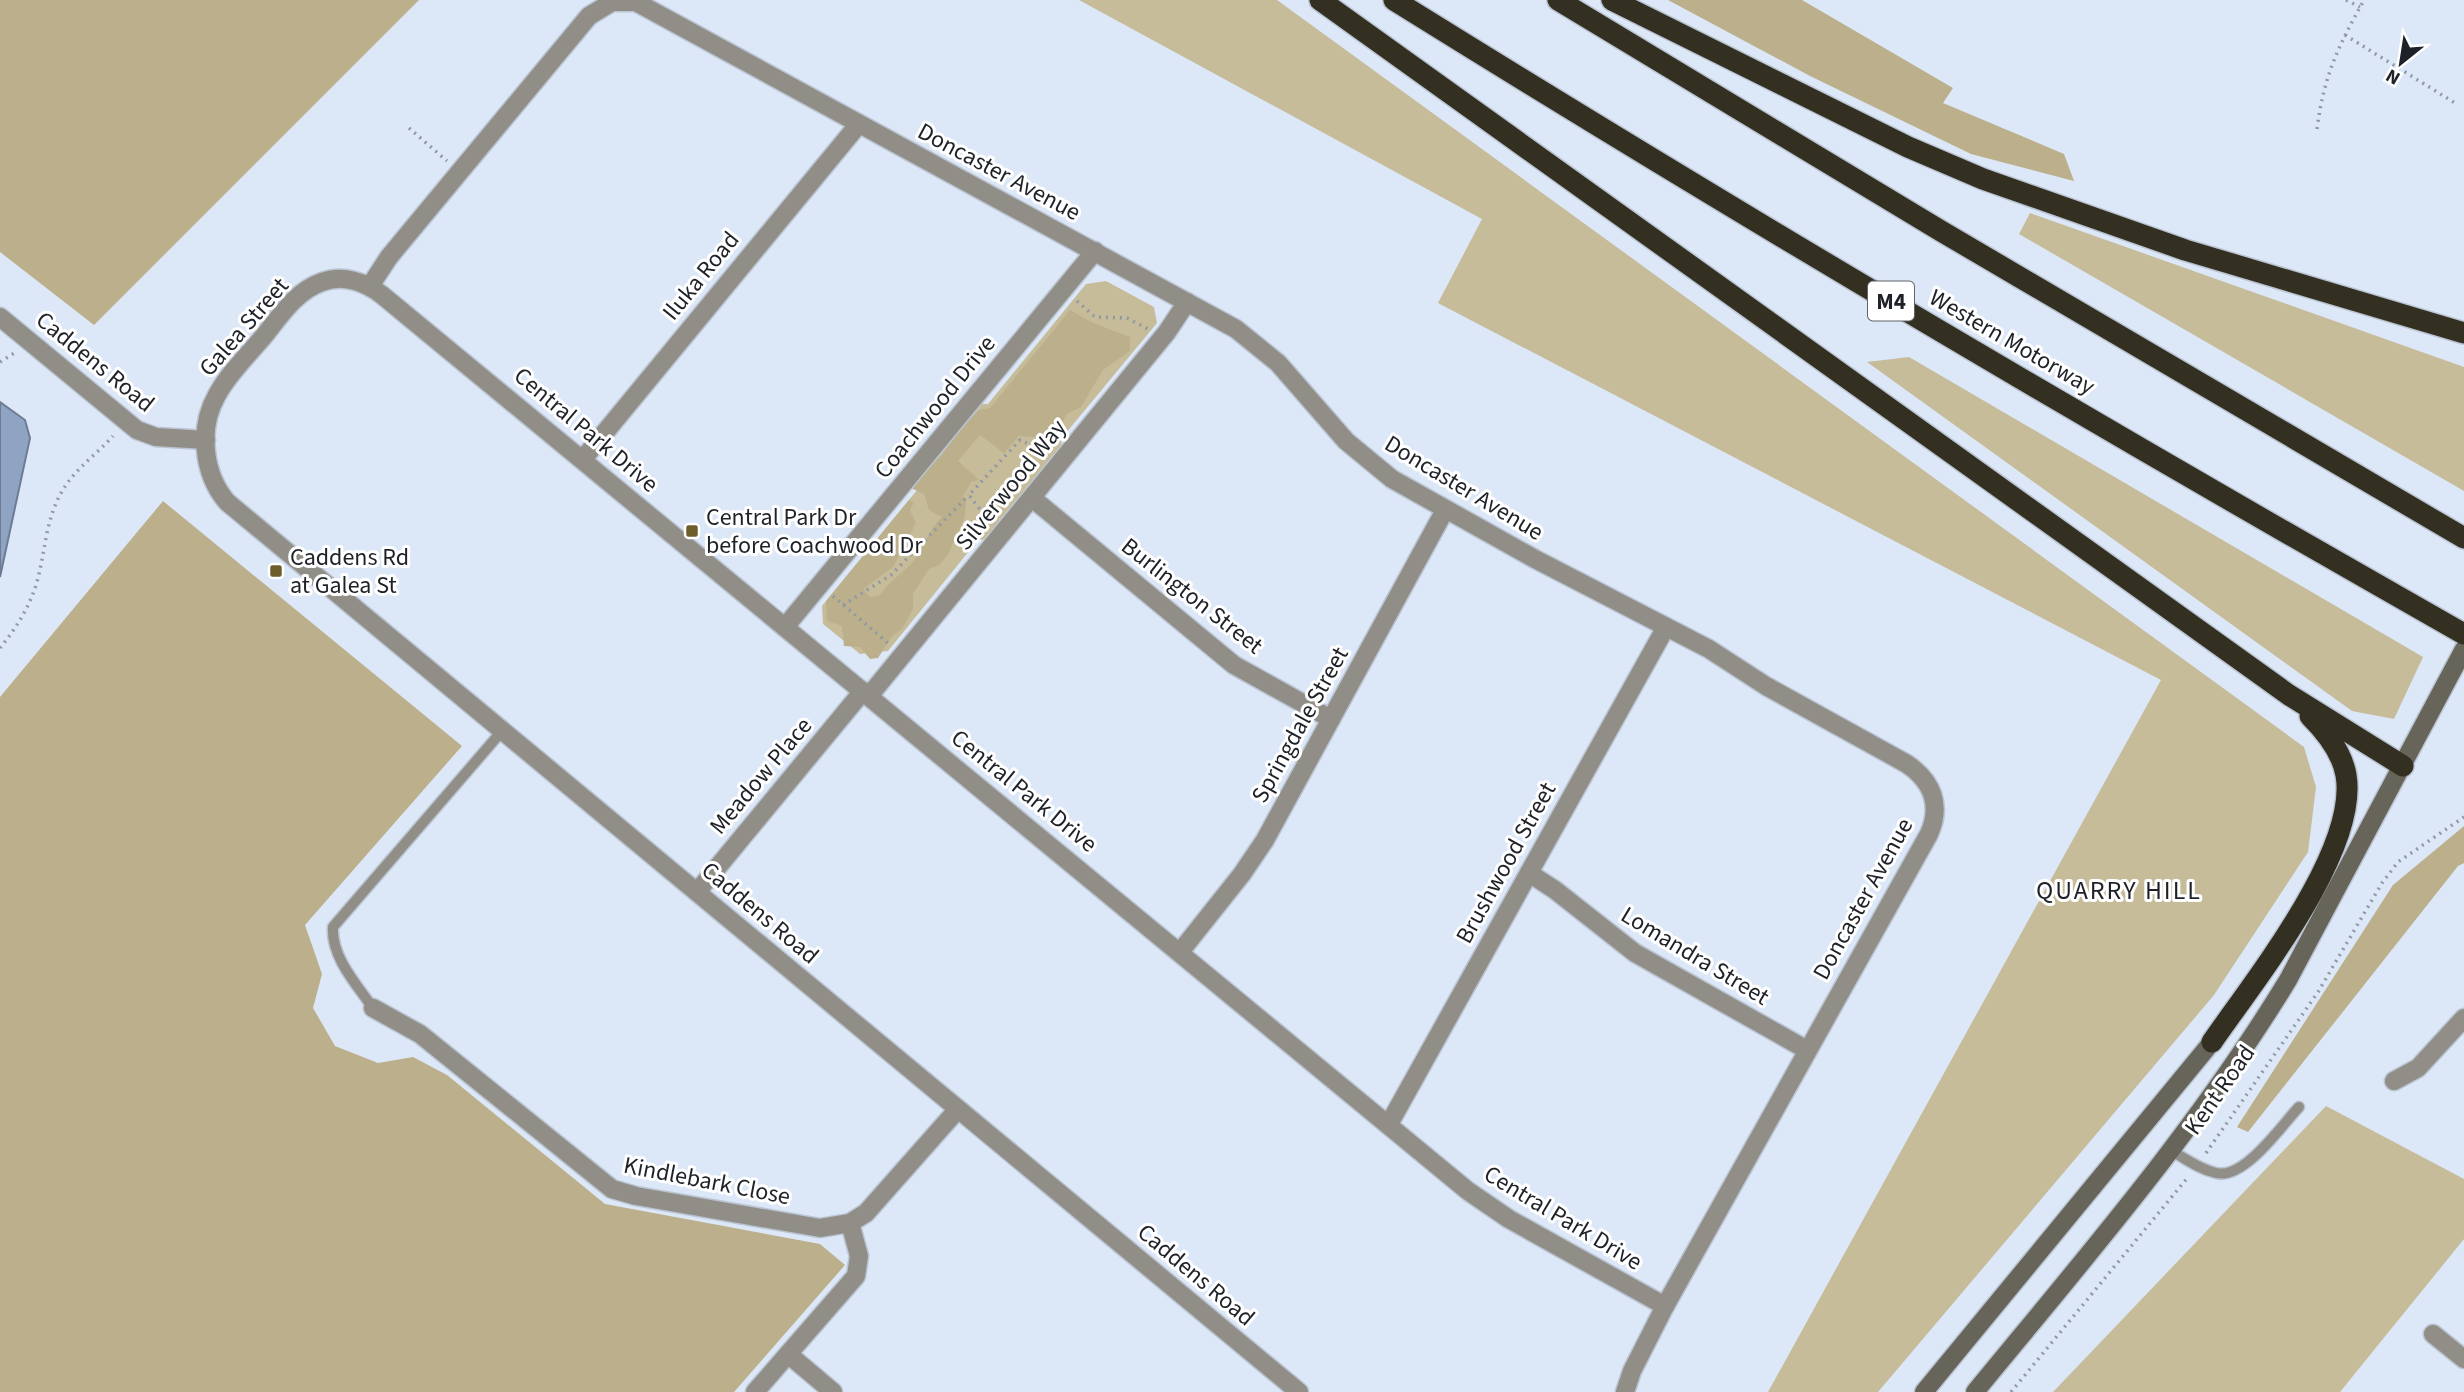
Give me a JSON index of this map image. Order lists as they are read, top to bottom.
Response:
{
  "streets": {
    "highway": ["M4", "Western Motorway"],
    "main road": ["Kent Road"],
    "street": [
      "Doncaster Avenue",
      "Iluka Road",
      "Galea Street",
      "Caddens Road",
      "Coachwood Drive",
      "Central Park Drive",
      "Silverwood Way",
      "Burlington Street",
      "Springdale Street",
      "Meadow Place",
      "Brushwood Street",
      "Lomandra Street",
      "Kindlebark Close"
    ]
  },
  "crossings": [
    ["Doncaster Avenue", "Iluka Road"],
    ["Doncaster Avenue", "Galea Street"],
    ["Doncaster Avenue", "Coachwood Drive"],
    ["Doncaster Avenue", "Central Park Drive"],
    ["Doncaster Avenue", "Silverwood Way"],
    ["Doncaster Avenue", "Springdale Street"],
    ["Doncaster Avenue", "Brushwood Street"],
    ["Doncaster Avenue", "Lomandra Street"],
    ["Iluka Road", "Central Park Drive"],
    ["Galea Street", "Caddens Road"],
    ["Galea Street", "Central Park Drive"],
    ["Caddens Road", "Meadow Place"],
    ["Caddens Road", "Kindlebark Close"],
    ["Coachwood Drive", "Central Park Drive"],
    ["Central Park Drive", "Silverwood Way"],
    ["Central Park Drive", "Springdale Street"],
    ["Central Park Drive", "Meadow Place"],
    ["Central Park Drive", "Brushwood Street"],
    ["Silverwood Way", "Burlington Street"],
    ["Silverwood Way", "Meadow Place"],
    ["Burlington Street", "Springdale Street"],
    ["Brushwood Street", "Lomandra Street"]
  ],
  "districts": ["QUARRY HILL"],
  "places": {
    "transit": ["Central Park Dr before Coachwood Dr", "Caddens Rd at Galea St"]
  },
  "north": "bottom left"
}
